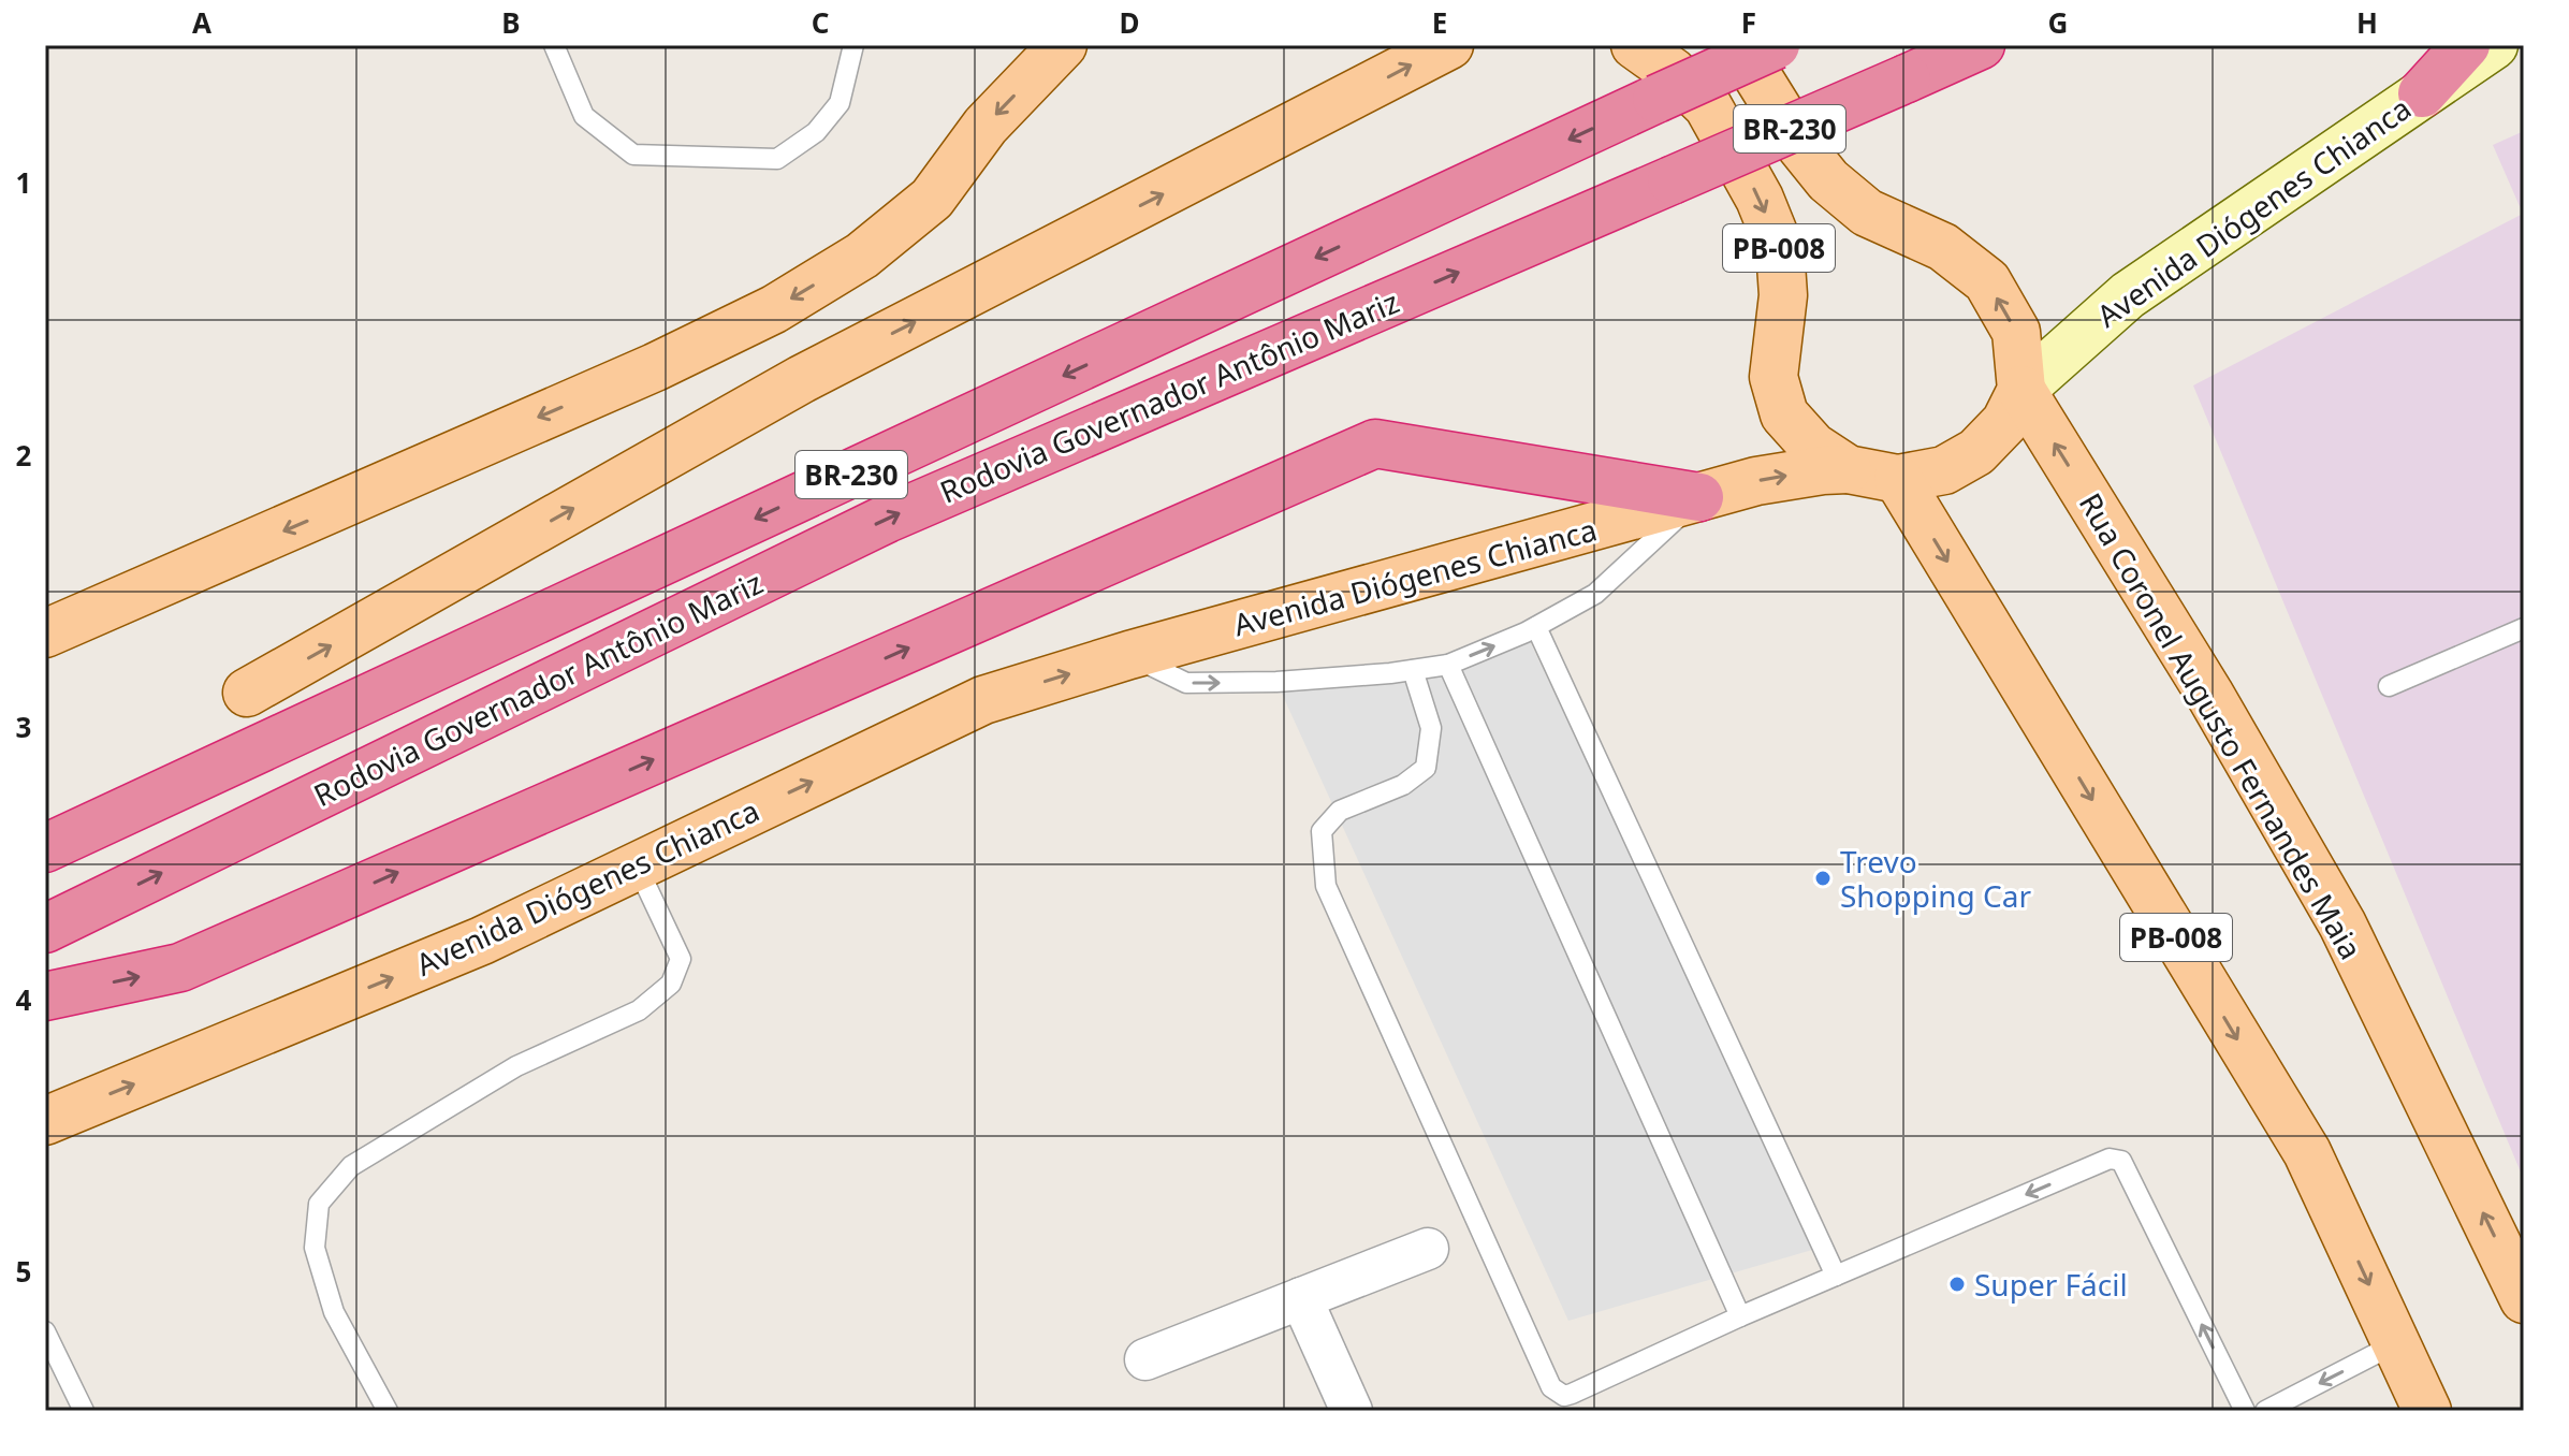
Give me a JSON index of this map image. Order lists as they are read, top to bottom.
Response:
{
  "streets": {
    "highway": ["BR-230", "Rodovia Governador Antônio Mariz"],
    "main road": ["Avenida Diógenes Chianca", "PB-008", "Rua Coronel Augusto Fernandes Maia"]
  },
  "crossings": [
    ["Avenida Diógenes Chianca", "PB-008"],
    ["Avenida Diógenes Chianca", "Rua Coronel Augusto Fernandes Maia"],
    ["PB-008", "Rua Coronel Augusto Fernandes Maia"]
  ],
  "places": ["Trevo Shopping Car", "Super Fácil"],
  "grid": {
    "columns": [
      "A",
      "B",
      "C",
      "D",
      "E",
      "F",
      "G",
      "H"
    ],
    "rows": [
      "1",
      "2",
      "3",
      "4",
      "5"
    ]
  }
}
